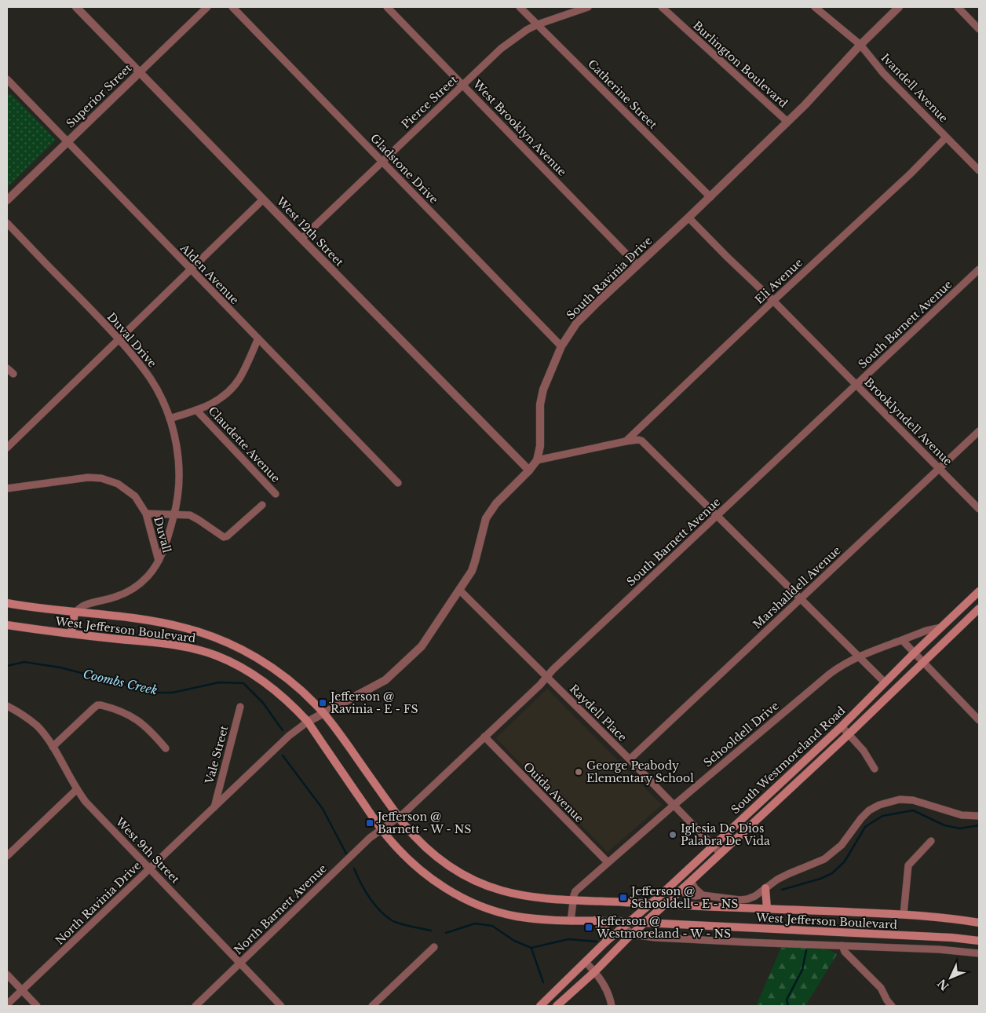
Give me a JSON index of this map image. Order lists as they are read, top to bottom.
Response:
{
  "streets": {
    "main road": ["West Jefferson Boulevard", "South Westmoreland Road"],
    "street": [
      "Burlington Boulevard",
      "Ivandell Avenue",
      "Catherine Street",
      "Superior Street",
      "Pierce Street",
      "West Brooklyn Avenue",
      "Gladstone Drive",
      "West 12th Street",
      "Alden Avenue",
      "South Ravinia Drive",
      "Eli Avenue",
      "South Barnett Avenue",
      "Duval Drive",
      "Brooklyndell Avenue",
      "Claudette Avenue",
      "Duvall",
      "Marshalldell Avenue",
      "Raydell Place",
      "Schooldell Drive",
      "Vale Street",
      "Ouida Avenue",
      "West 9th Street",
      "North Ravinia Drive",
      "North Barnett Avenue"
    ]
  },
  "crossings": [
    ["Burlington Boulevard", "South Ravinia Drive"],
    ["Ivandell Avenue", "South Ravinia Drive"],
    ["Ivandell Avenue", "Eli Avenue"],
    ["Catherine Street", "Pierce Street"],
    ["Catherine Street", "South Ravinia Drive"],
    ["Superior Street", "West 12th Street"],
    ["Superior Street", "Alden Avenue"],
    ["Pierce Street", "West Brooklyn Avenue"],
    ["Pierce Street", "Gladstone Drive"],
    ["Pierce Street", "West 12th Street"],
    ["West Brooklyn Avenue", "South Ravinia Drive"],
    ["Gladstone Drive", "South Ravinia Drive"],
    ["West 12th Street", "South Ravinia Drive"],
    ["South Ravinia Drive", "Brooklyndell Avenue"],
    ["South Ravinia Drive", "West Jefferson Boulevard"],
    ["South Ravinia Drive", "Raydell Place"],
    ["South Ravinia Drive", "North Ravinia Drive"],
    ["Eli Avenue", "Brooklyndell Avenue"],
    ["South Barnett Avenue", "Brooklyndell Avenue"],
    ["South Barnett Avenue", "West Jefferson Boulevard"],
    ["South Barnett Avenue", "Raydell Place"],
    ["South Barnett Avenue", "Ouida Avenue"],
    ["South Barnett Avenue", "North Barnett Avenue"],
    ["Duval Drive", "Duvall"],
    ["Duval Drive", "West Jefferson Boulevard"],
    ["Brooklyndell Avenue", "Marshalldell Avenue"],
    ["Marshalldell Avenue", "Raydell Place"],
    ["West Jefferson Boulevard", "Schooldell Drive"],
    ["West Jefferson Boulevard", "South Westmoreland Road"],
    ["West Jefferson Boulevard", "North Barnett Avenue"],
    ["Raydell Place", "Schooldell Drive"],
    ["Raydell Place", "South Westmoreland Road"],
    ["Schooldell Drive", "South Westmoreland Road"],
    ["Schooldell Drive", "Ouida Avenue"],
    ["Vale Street", "North Ravinia Drive"],
    ["West 9th Street", "North Ravinia Drive"],
    ["West 9th Street", "North Barnett Avenue"]
  ],
  "water": ["Coombs Creek"],
  "places": {
    "transit": [
      "Jefferson @ Ravinia - E - FS",
      "Jefferson @ Barnett - W - NS",
      "Jefferson @ Schooldell - E - NS",
      "Jefferson @ Westmoreland - W - NS"
    ],
    "other": ["George Peabody Elementary School", "Iglesia De Dios Palabra De Vida"]
  },
  "north": "bottom left"
}
